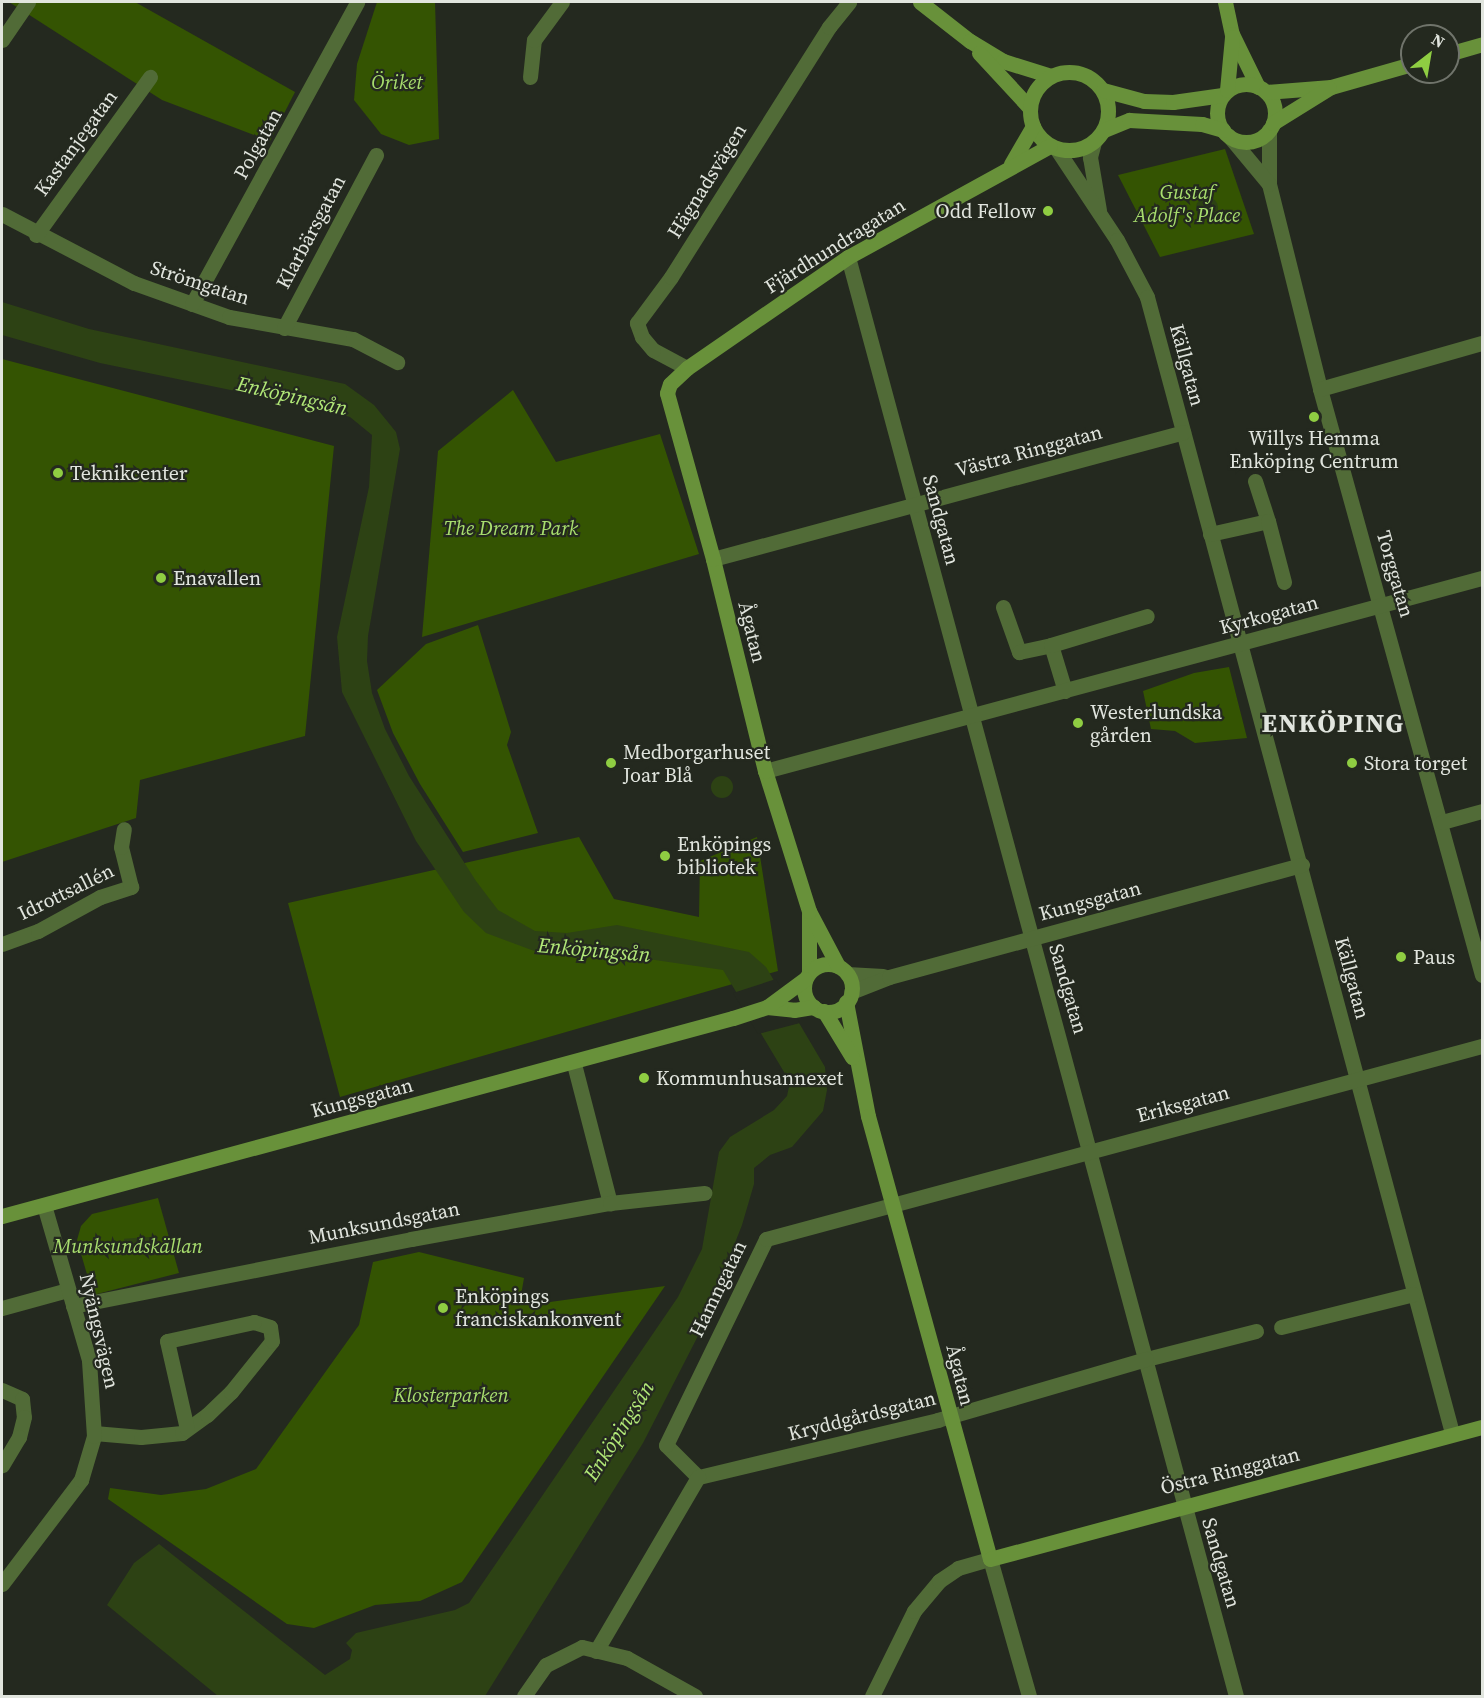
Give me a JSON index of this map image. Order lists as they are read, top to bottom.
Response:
{
  "streets": {
    "street": [
      "Kastanjegatan",
      "Polgatan",
      "Hägnadsvägen",
      "Klarbärsgatan",
      "Fjärdhundragatan",
      "Strömgatan",
      "Källgatan",
      "Västra Ringgatan",
      "Sandgatan",
      "Torggatan",
      "Kyrkogatan",
      "Ågatan",
      "Idrottsallén",
      "Kungsgatan",
      "Eriksgatan",
      "Munksundsgatan",
      "Hamngatan",
      "Nyängsvägen",
      "Kryddgårdsgatan",
      "Östra Ringgatan"
    ]
  },
  "crossings": [
    ["Kastanjegatan", "Strömgatan"],
    ["Polgatan", "Strömgatan"],
    ["Hägnadsvägen", "Fjärdhundragatan"],
    ["Hägnadsvägen", "Ågatan"],
    ["Klarbärsgatan", "Strömgatan"],
    ["Fjärdhundragatan", "Källgatan"],
    ["Fjärdhundragatan", "Sandgatan"],
    ["Fjärdhundragatan", "Ågatan"],
    ["Källgatan", "Västra Ringgatan"],
    ["Källgatan", "Kyrkogatan"],
    ["Källgatan", "Kungsgatan"],
    ["Källgatan", "Eriksgatan"],
    ["Källgatan", "Östra Ringgatan"],
    ["Västra Ringgatan", "Sandgatan"],
    ["Västra Ringgatan", "Ågatan"],
    ["Sandgatan", "Kyrkogatan"],
    ["Sandgatan", "Kungsgatan"],
    ["Sandgatan", "Eriksgatan"],
    ["Sandgatan", "Kryddgårdsgatan"],
    ["Sandgatan", "Östra Ringgatan"],
    ["Torggatan", "Kyrkogatan"],
    ["Kyrkogatan", "Ågatan"],
    ["Ågatan", "Kungsgatan"],
    ["Ågatan", "Eriksgatan"],
    ["Ågatan", "Hamngatan"],
    ["Ågatan", "Kryddgårdsgatan"],
    ["Ågatan", "Östra Ringgatan"],
    ["Kungsgatan", "Nyängsvägen"],
    ["Eriksgatan", "Hamngatan"],
    ["Munksundsgatan", "Nyängsvägen"],
    ["Hamngatan", "Kryddgårdsgatan"]
  ],
  "districts": ["ENKÖPING"],
  "water": ["Enköpingsån"],
  "parks": [
    "Öriket",
    "Gustaf Adolf's Place",
    "The Dream Park",
    "Munksundskällan",
    "Klosterparken"
  ],
  "places": [
    "Odd Fellow",
    "Willys Hemma Enköping Centrum",
    "Teknikcenter",
    "Enavallen",
    "Westerlundska gården",
    "Medborgarhuset Joar Blå",
    "Stora torget",
    "Enköpings bibliotek",
    "Paus",
    "Kommunhusannexet",
    "Enköpings franciskankonvent"
  ],
  "north": "top right"
}
